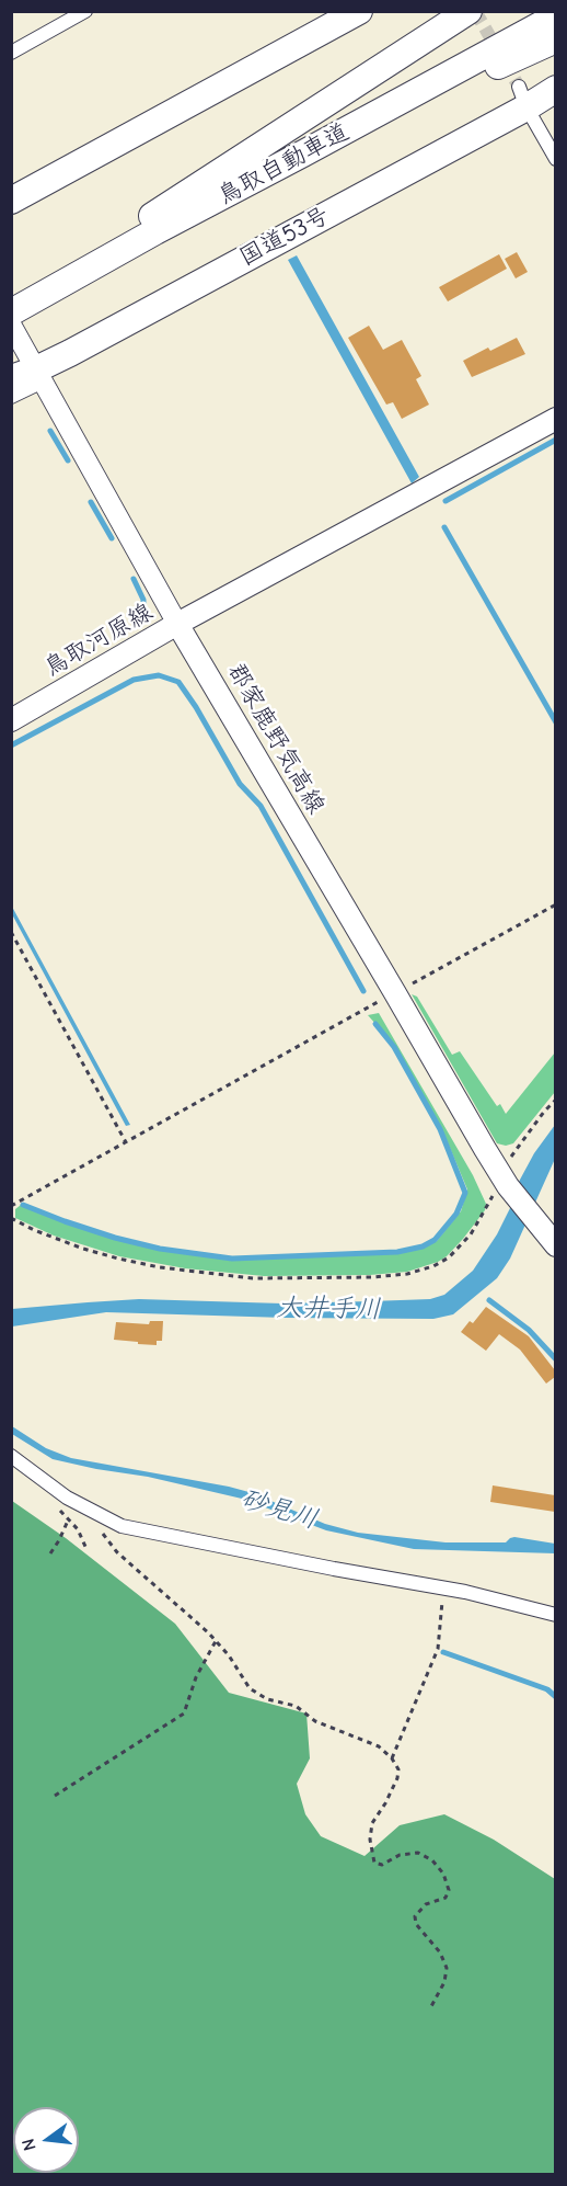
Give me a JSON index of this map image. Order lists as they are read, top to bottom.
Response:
{
  "streets": {
    "highway": ["鳥取自動車道", "国道53号"],
    "main road": ["鳥取河原線", "郡家鹿野気高線"]
  },
  "crossings": [
    ["鳥取河原線", "郡家鹿野気高線"]
  ],
  "water": ["大井手川", "砂見川"],
  "north": "left"
}
